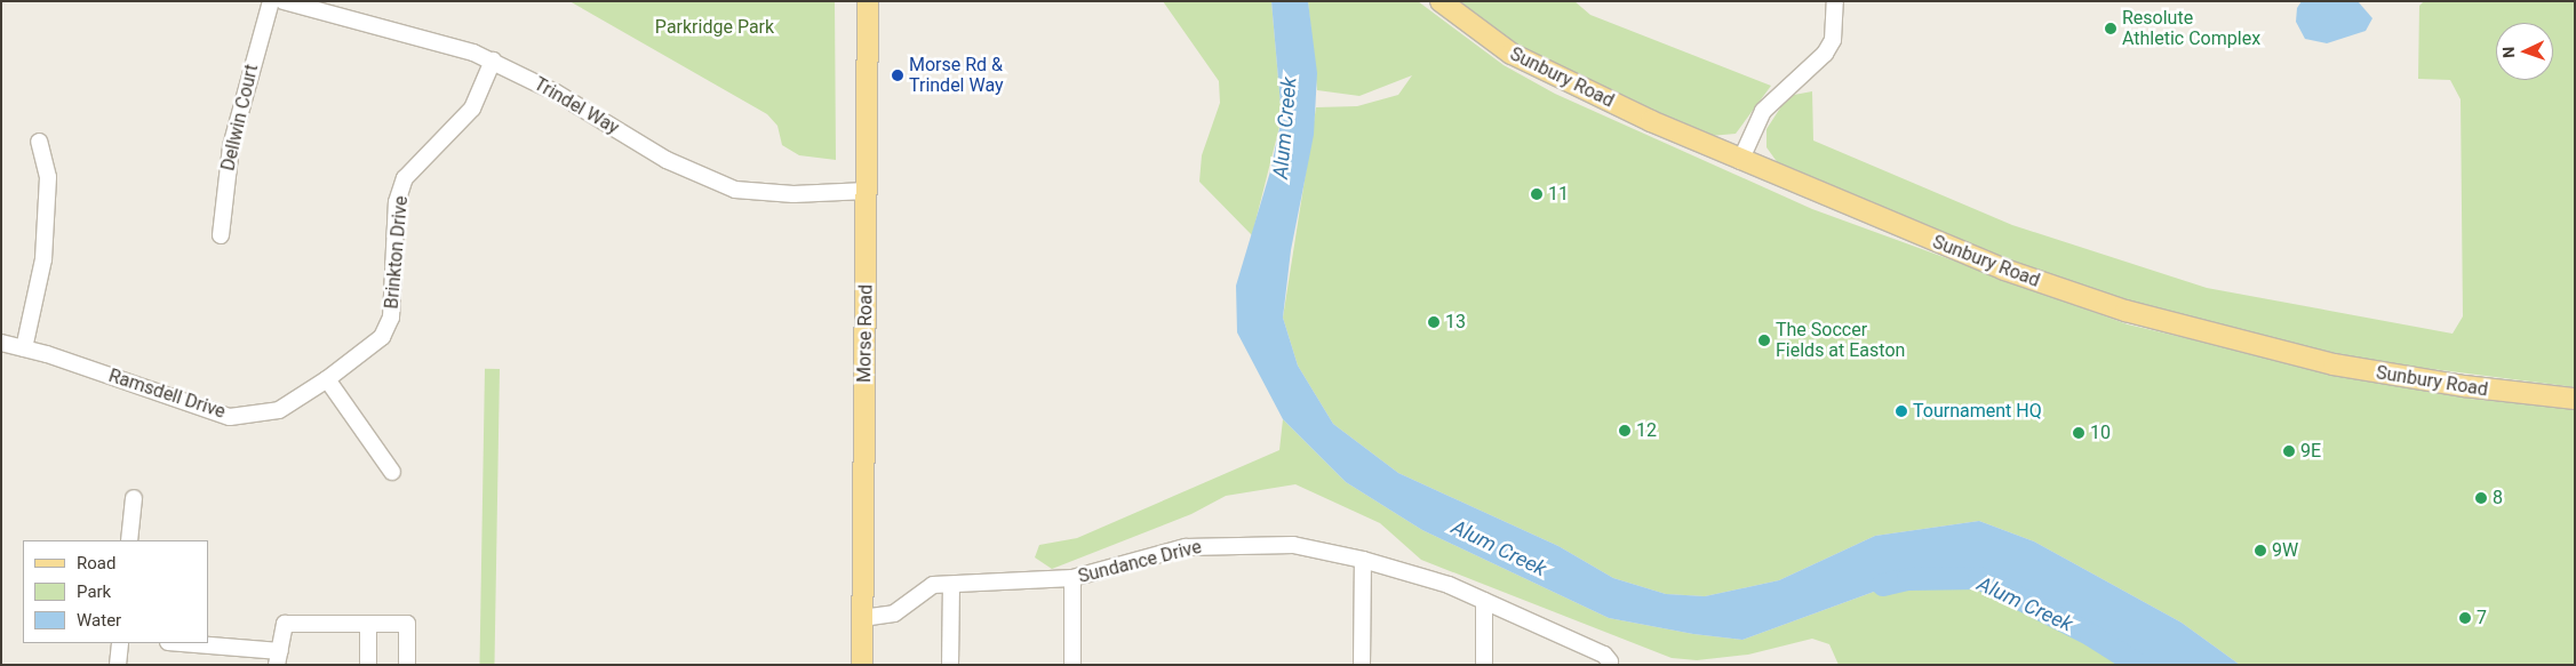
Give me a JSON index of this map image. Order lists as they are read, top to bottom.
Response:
{
  "streets": {
    "main road": ["Sunbury Road", "Morse Road"],
    "street": [
      "Trindel Way",
      "Dellwin Court",
      "Brinkton Drive",
      "Ramsdell Drive",
      "Sundance Drive"
    ]
  },
  "crossings": [
    ["Trindel Way", "Brinkton Drive"],
    ["Trindel Way", "Morse Road"],
    ["Brinkton Drive", "Ramsdell Drive"],
    ["Morse Road", "Sundance Drive"]
  ],
  "water": ["Alum Creek"],
  "parks": ["Parkridge Park"],
  "places": [
    "Resolute Athletic Complex",
    "Morse Rd & Trindel Way",
    "11",
    "13",
    "The Soccer Fields at Easton",
    "Tournament HQ",
    "12",
    "10",
    "9E",
    "8",
    "9W",
    "7"
  ],
  "legend": ["Road", "Park", "Water"],
  "north": "left"
}
